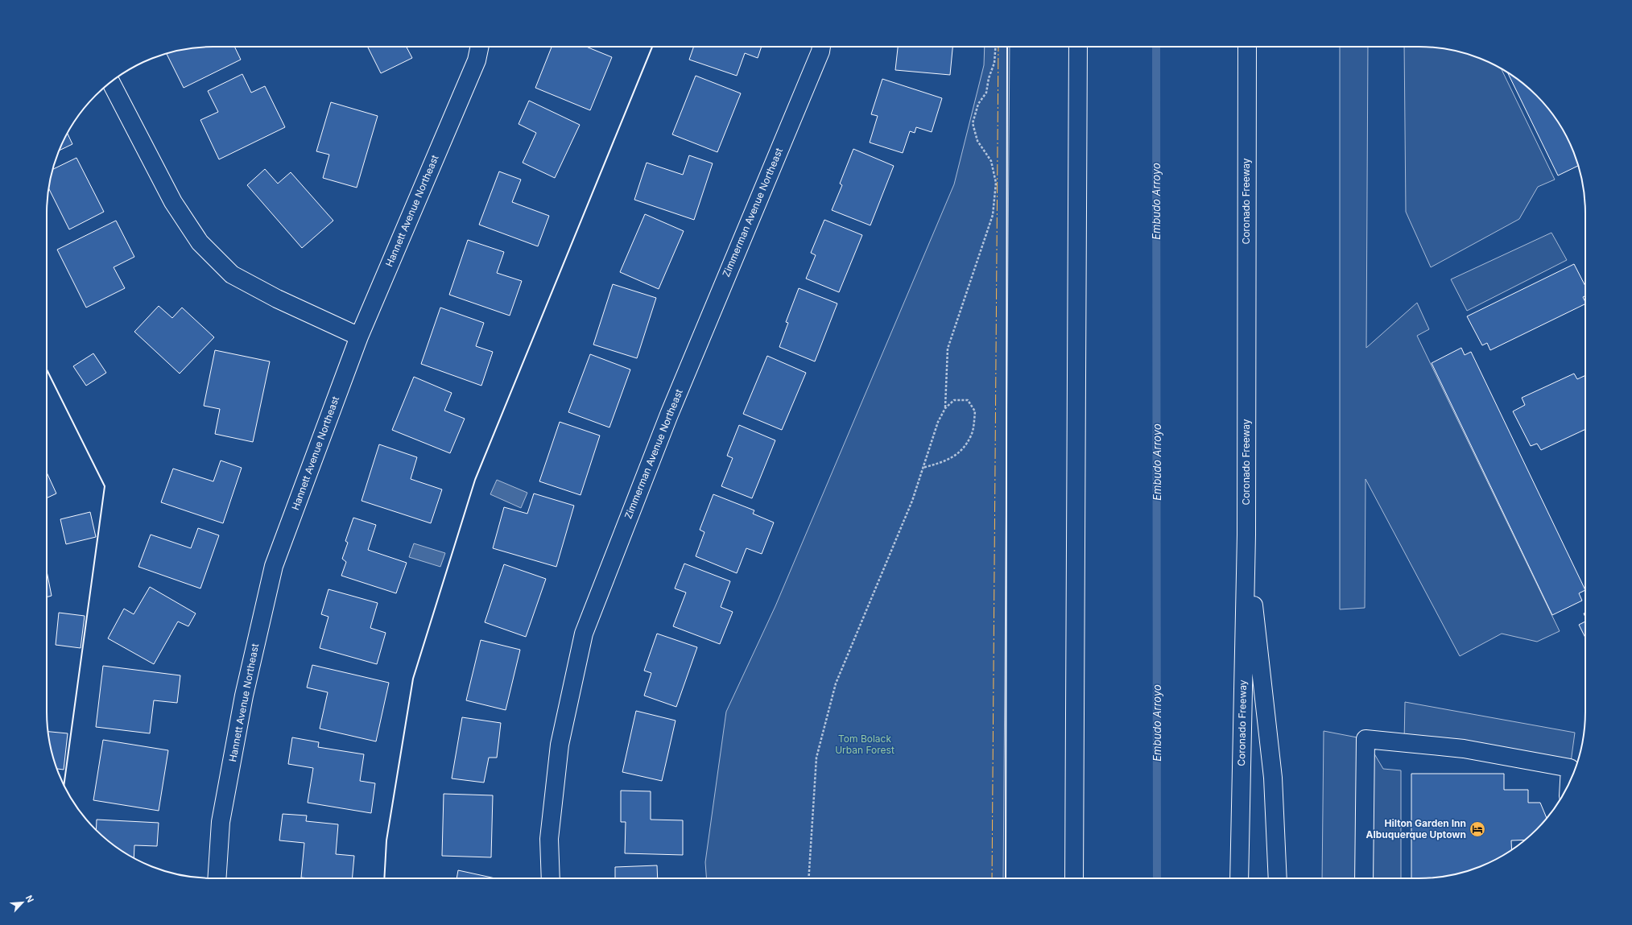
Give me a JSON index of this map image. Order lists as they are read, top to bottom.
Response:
{
  "streets": {
    "main road": ["Coronado Freeway", "Hannett Avenue Northeast", "Zimmerman Avenue Northeast"]
  },
  "water": ["Embudo Arroyo"],
  "parks": ["Tom Bolack Urban Forest"],
  "places": {
    "hotel": ["Hilton Garden Inn Albuquerque Uptown"]
  },
  "north": "top right"
}
